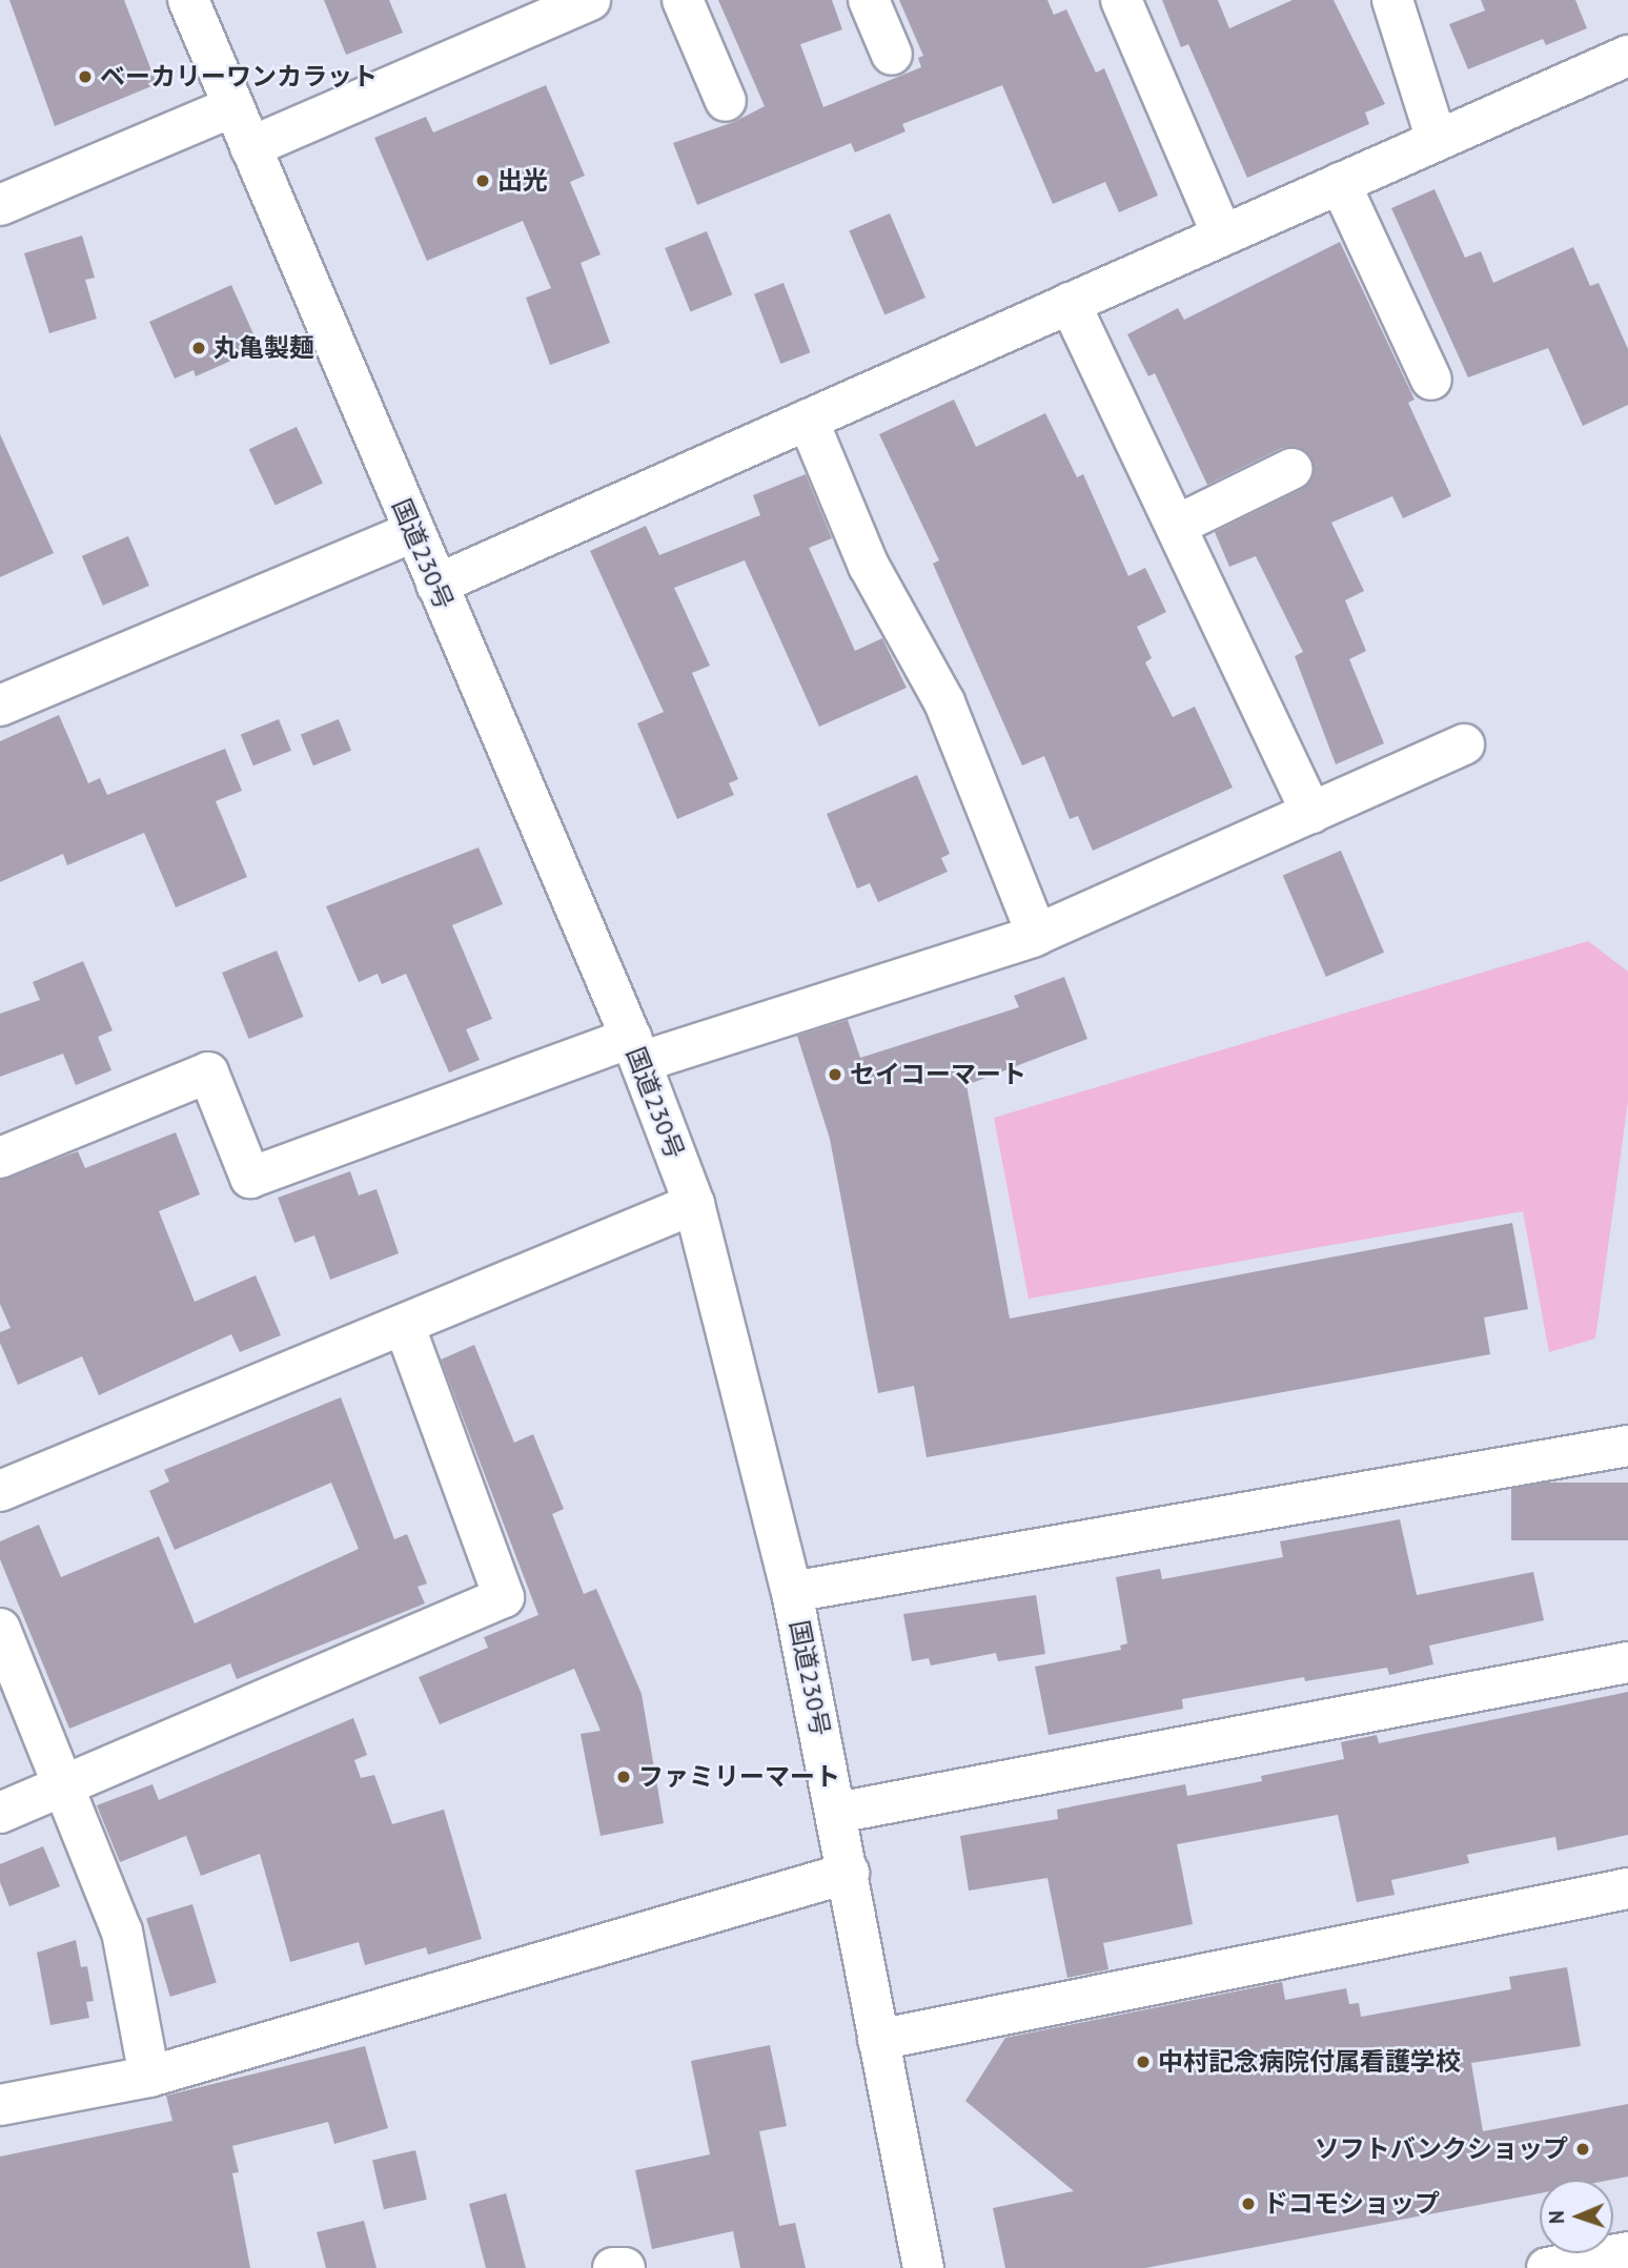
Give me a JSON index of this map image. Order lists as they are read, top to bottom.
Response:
{
  "streets": {
    "main road": ["国道230号"]
  },
  "places": [
    "ベーカリーワンカラット",
    "出光",
    "丸亀製麺",
    "セイコーマート",
    "ファミリーマート",
    "中村記念病院付属看護学校",
    "ソフトバンクショップ",
    "ドコモショップ"
  ],
  "north": "left"
}
